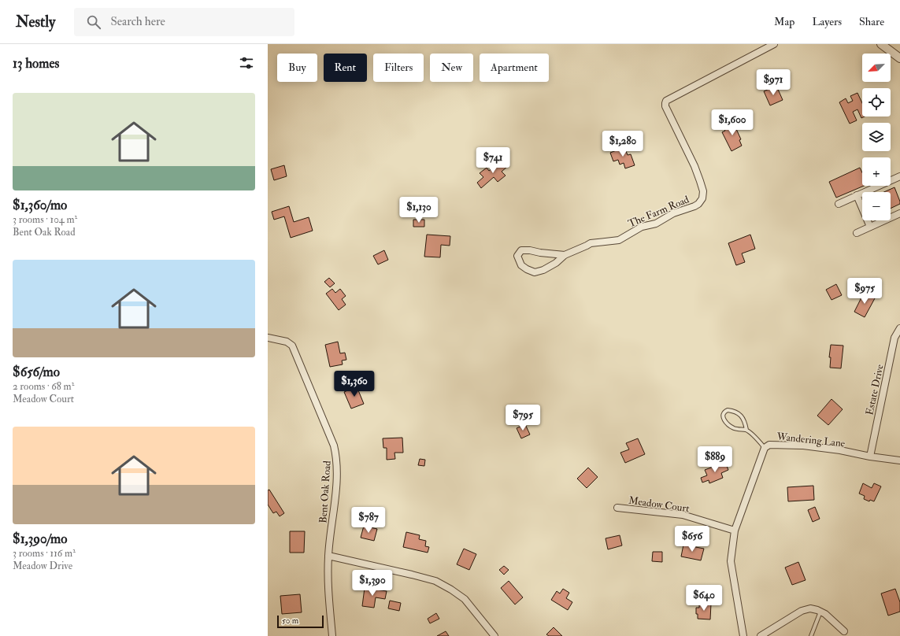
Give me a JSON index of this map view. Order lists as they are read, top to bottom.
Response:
{
  "streets": {
    "street": [
      "The Farm Road",
      "Estate Drive",
      "Wandering Lane",
      "Bent Oak Road",
      "Meadow Court"
    ]
  },
  "crossings": [
    ["Estate Drive", "Wandering Lane"],
    ["Wandering Lane", "Meadow Court"]
  ],
  "scale_bar": "50 m",
  "north": "bottom left",
  "page": {
    "header": "Nestly",
    "search": "Search here",
    "nav": ["Map", "Layers", "Share"],
    "heading": "13 homes",
    "map_buttons": ["+", "−"],
    "chip": [
      "Buy",
      "Rent",
      "Filters",
      "New",
      "Apartment"
    ],
    "price": [
      "$971",
      "$1,600",
      "$1,280",
      "$741",
      "$1,130",
      "$975",
      "$1,360",
      "$795",
      "$889",
      "$787",
      "$656",
      "$1,390",
      "$640"
    ],
    "list": [
      {
        "name": "$1,360/mo",
        "note": "3 rooms · 104 m² · Bent Oak Road"
      },
      {
        "name": "$656/mo",
        "note": "2 rooms · 68 m² · Meadow Court"
      },
      {
        "name": "$1,390/mo",
        "note": "3 rooms · 116 m² · Meadow Drive"
      }
    ],
    "scale": "50 m"
  }
}
